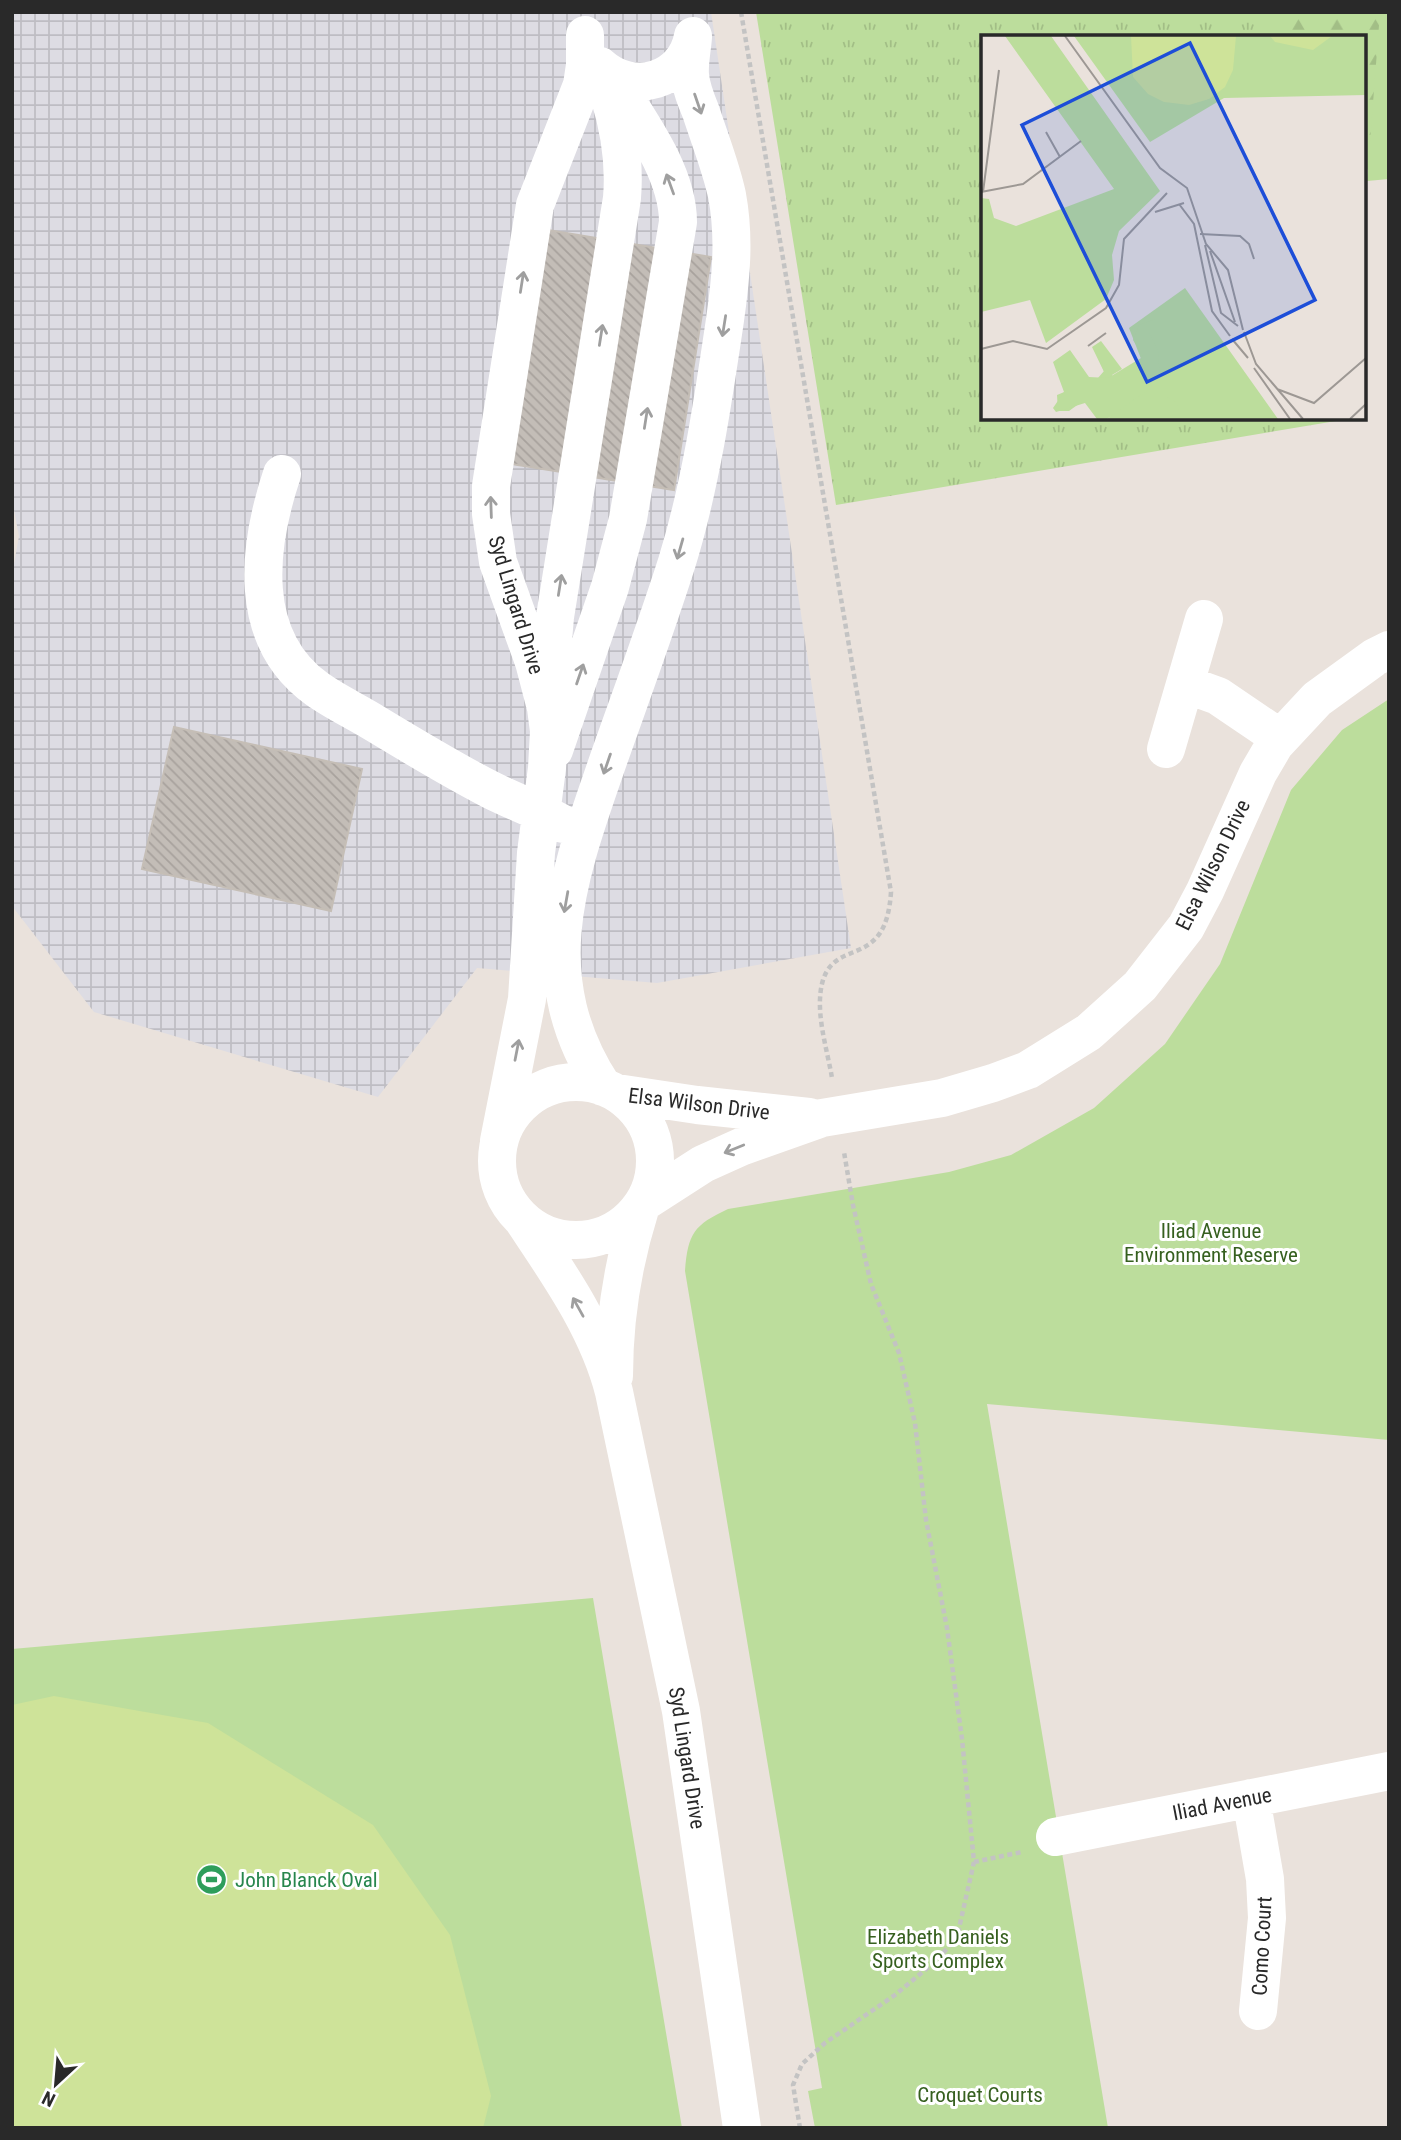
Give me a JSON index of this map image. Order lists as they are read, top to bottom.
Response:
{
  "streets": {
    "street": [
      "Syd Lingard Drive",
      "Elsa Wilson Drive",
      "Iliad Avenue",
      "Como Court"
    ]
  },
  "crossings": [
    ["Syd Lingard Drive", "Elsa Wilson Drive"],
    ["Iliad Avenue", "Como Court"]
  ],
  "parks": ["Iliad Avenue Environment Reserve", "Elizabeth Daniels Sports Complex", "Croquet Courts"],
  "places": {
    "sports": ["John Blanck Oval"]
  },
  "north": "bottom left"
}
